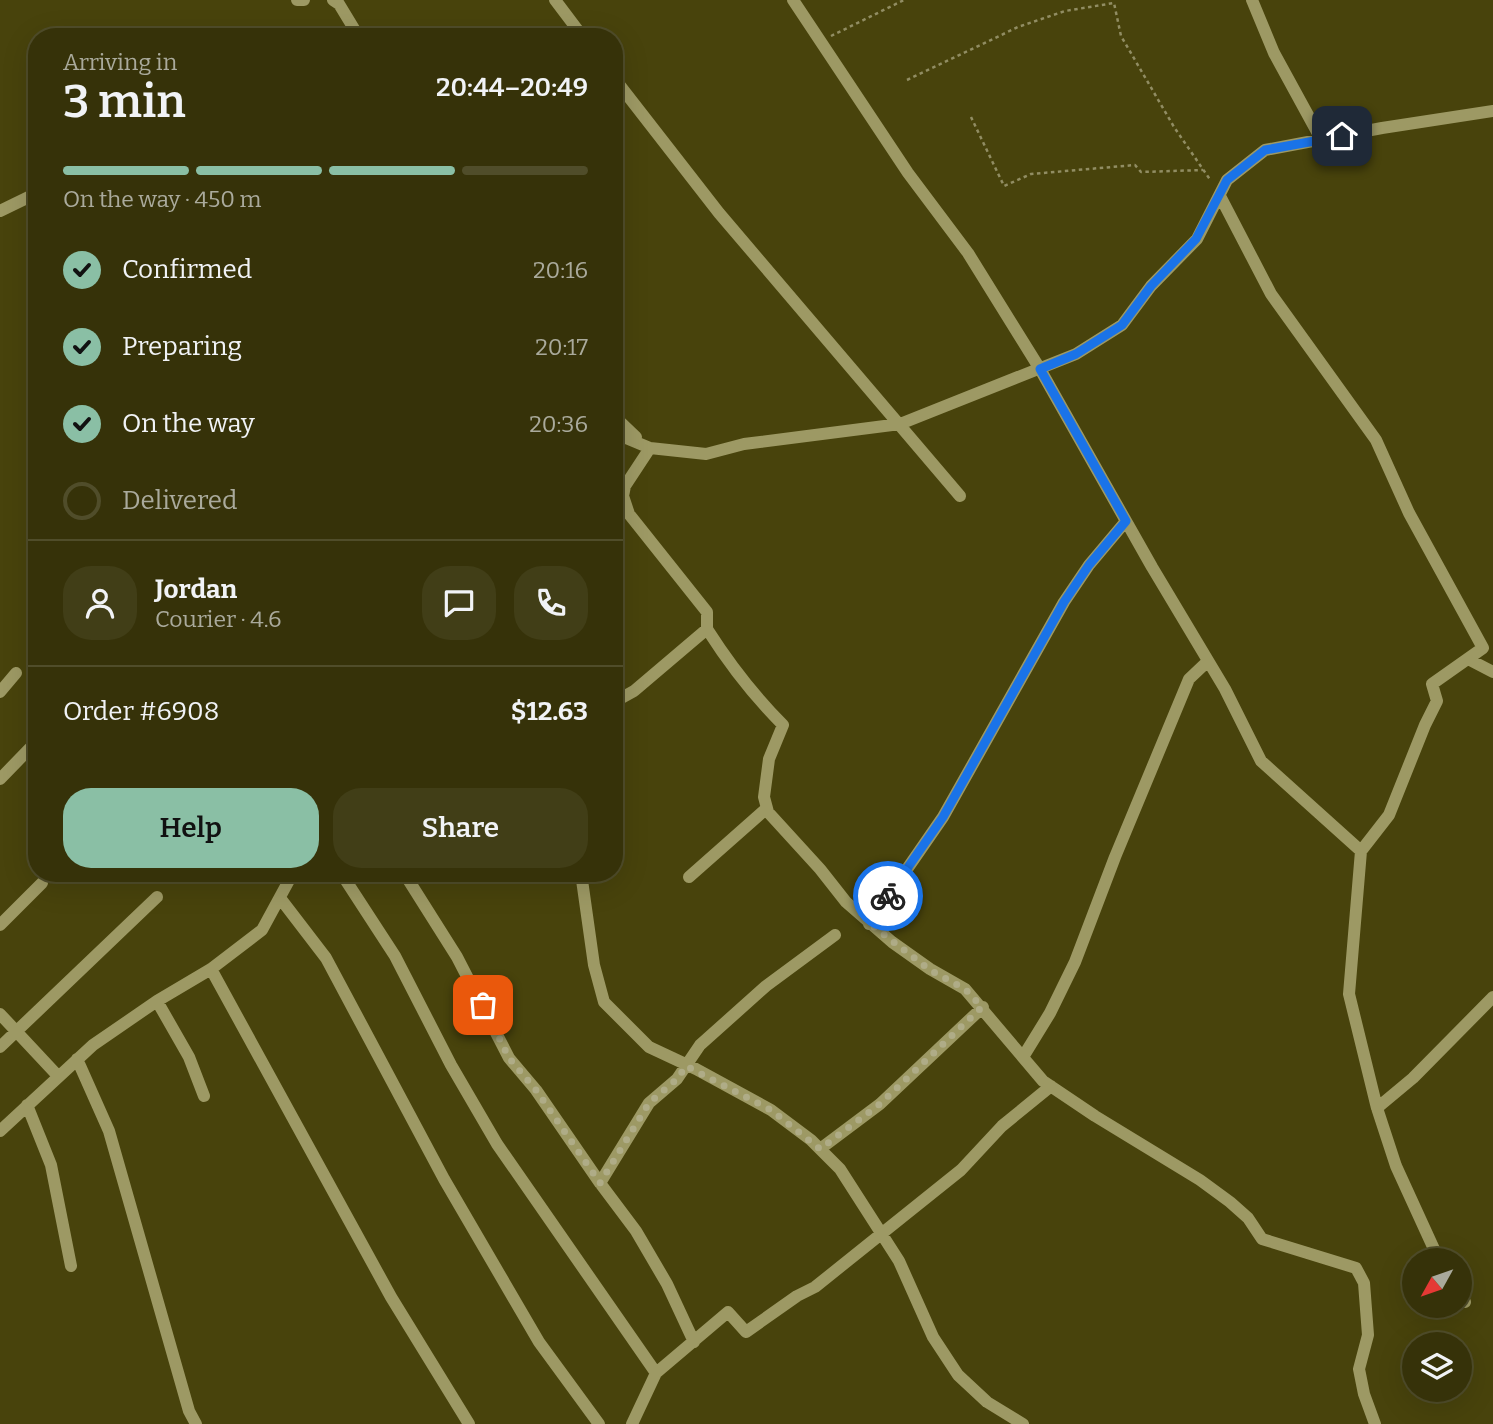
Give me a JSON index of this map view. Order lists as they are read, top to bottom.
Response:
{
  "north": "bottom left",
  "page": {
    "heading": ["3 min", "Arriving in", "20:44–20:49"],
    "panel": [
      "Jordan",
      "Courier · 4.6",
      "Order #6908",
      "$12.63"
    ],
    "bar": "On the way · 450 m",
    "list": [
      ["Confirmed", "20:16"],
      ["Preparing", "20:17"],
      ["On the way", "20:36"],
      "Delivered"
    ],
    "buttons": ["Help", "Share"]
  }
}
